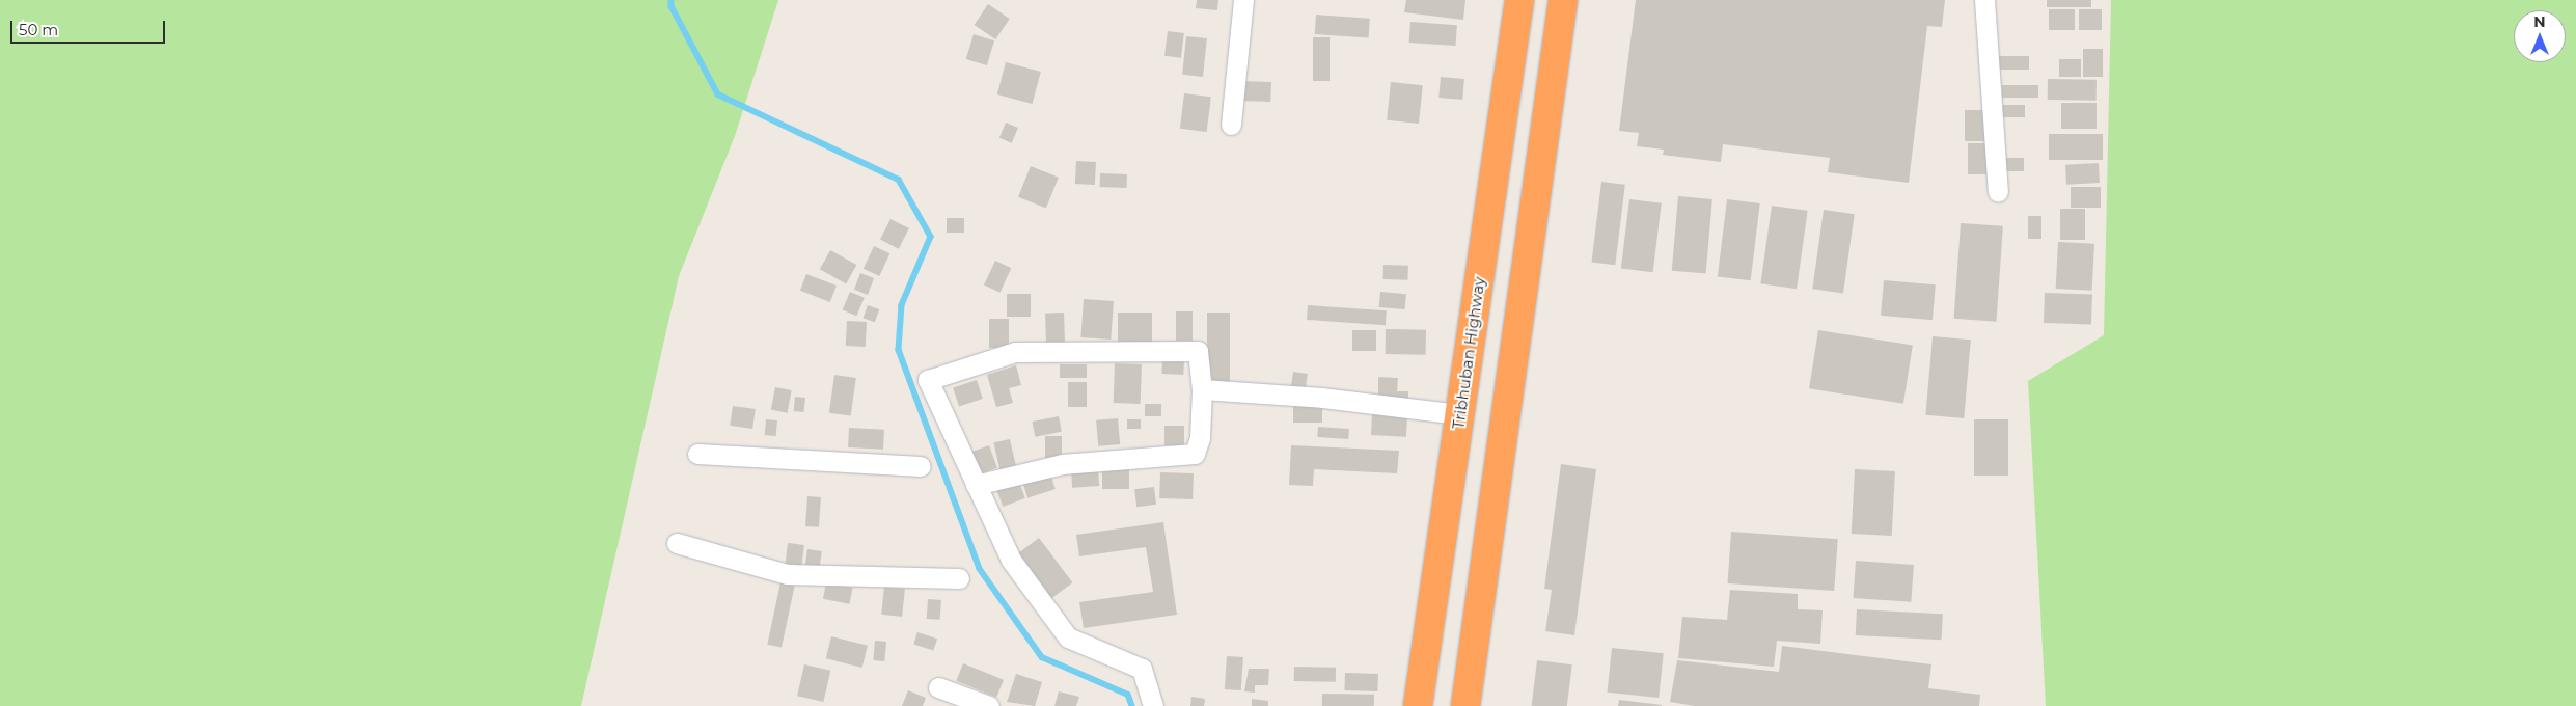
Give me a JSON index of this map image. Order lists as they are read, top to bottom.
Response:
{
  "streets": {
    "highway": ["Tribhuban Highway"]
  },
  "scale_bar": "50 m",
  "north": "top"
}
